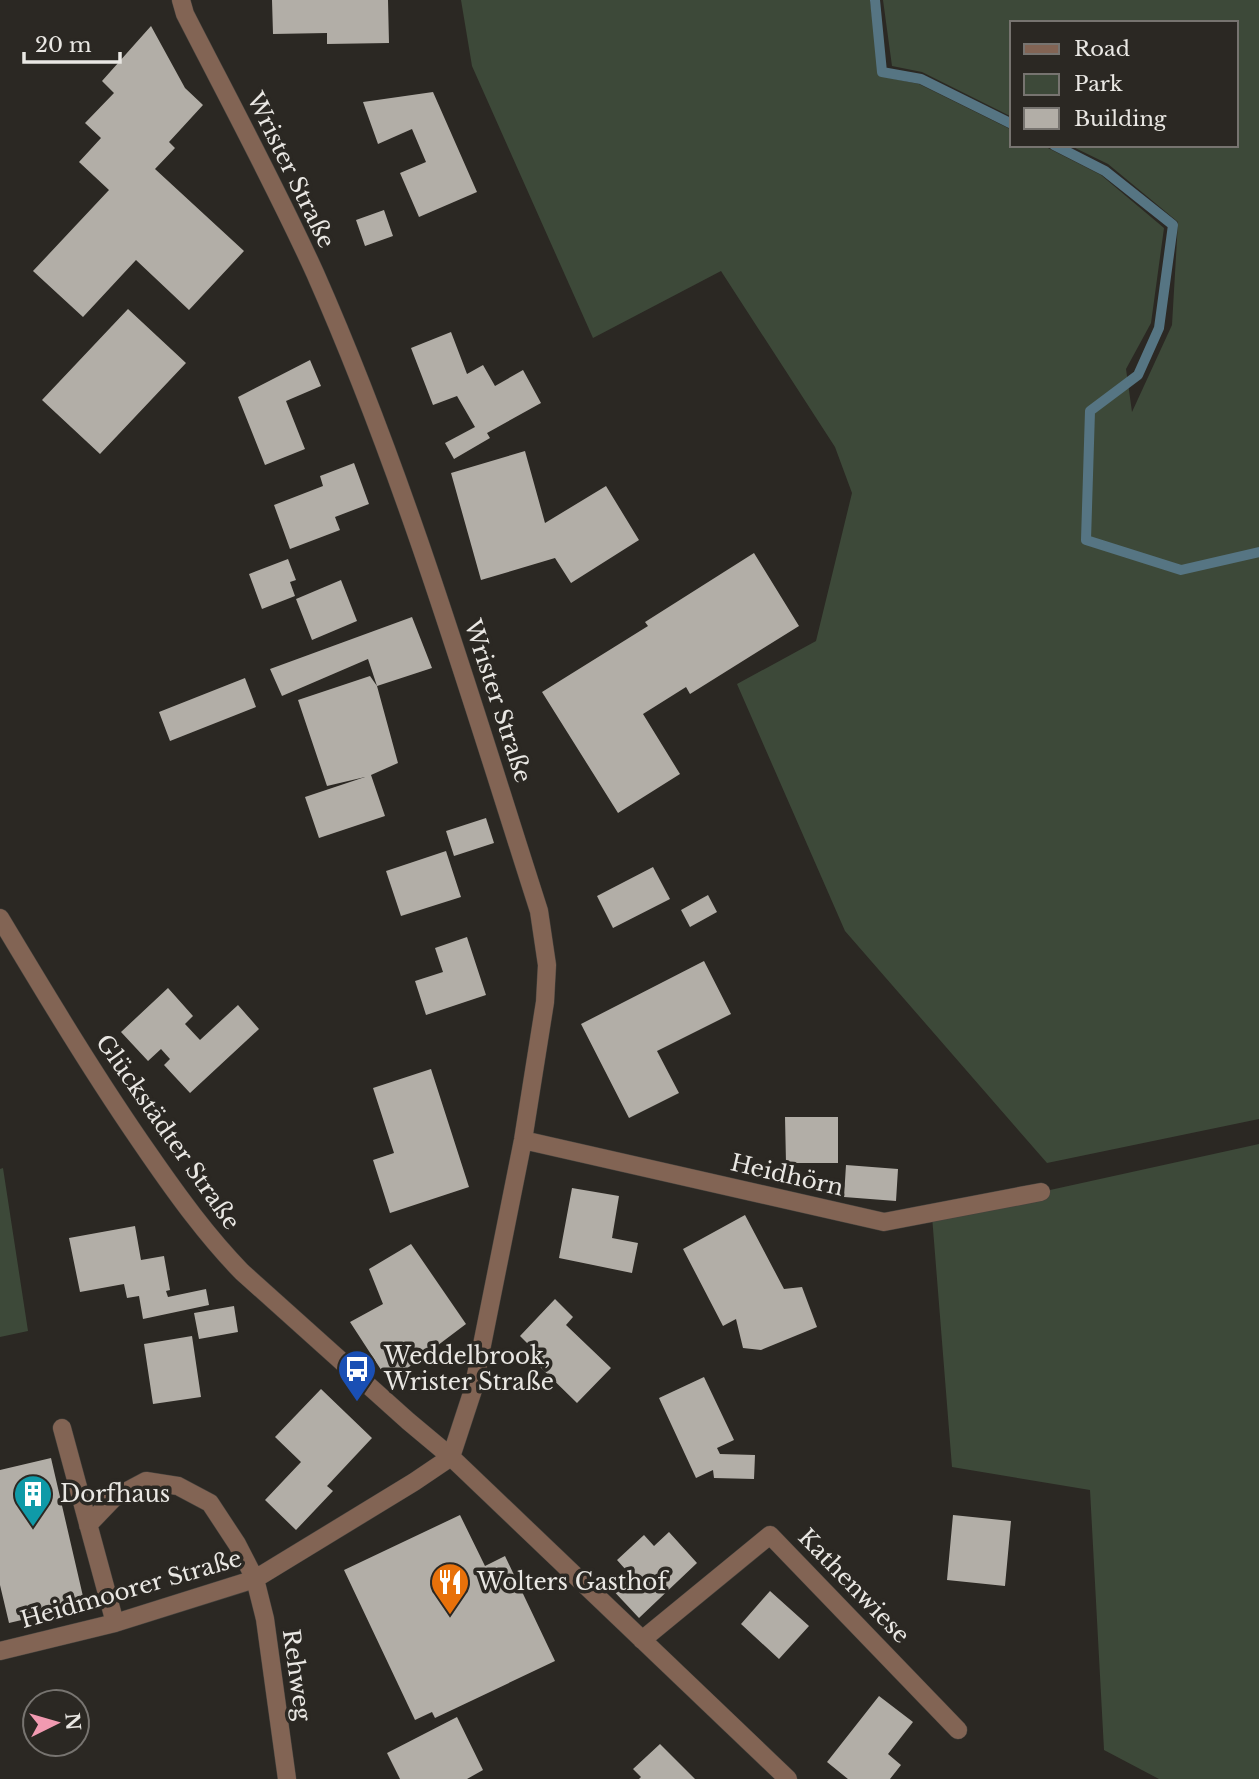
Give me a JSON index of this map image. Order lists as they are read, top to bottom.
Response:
{
  "streets": {
    "street": [
      "Wrister Straße",
      "Glückstädter Straße",
      "Heidhörn",
      "Kathenwiese",
      "Heidmoorer Straße",
      "Rehweg"
    ]
  },
  "crossings": [
    ["Wrister Straße", "Glückstädter Straße"],
    ["Wrister Straße", "Heidhörn"],
    ["Wrister Straße", "Heidmoorer Straße"],
    ["Glückstädter Straße", "Kathenwiese"],
    ["Glückstädter Straße", "Heidmoorer Straße"],
    ["Heidmoorer Straße", "Rehweg"]
  ],
  "places": {
    "bus stop": ["Weddelbrook, Wrister Straße"],
    "building": ["Dorfhaus"],
    "restaurant": ["Wolters Gasthof"]
  },
  "legend": ["Road", "Park", "Building"],
  "scale_bar": "20 m",
  "north": "right"
}
